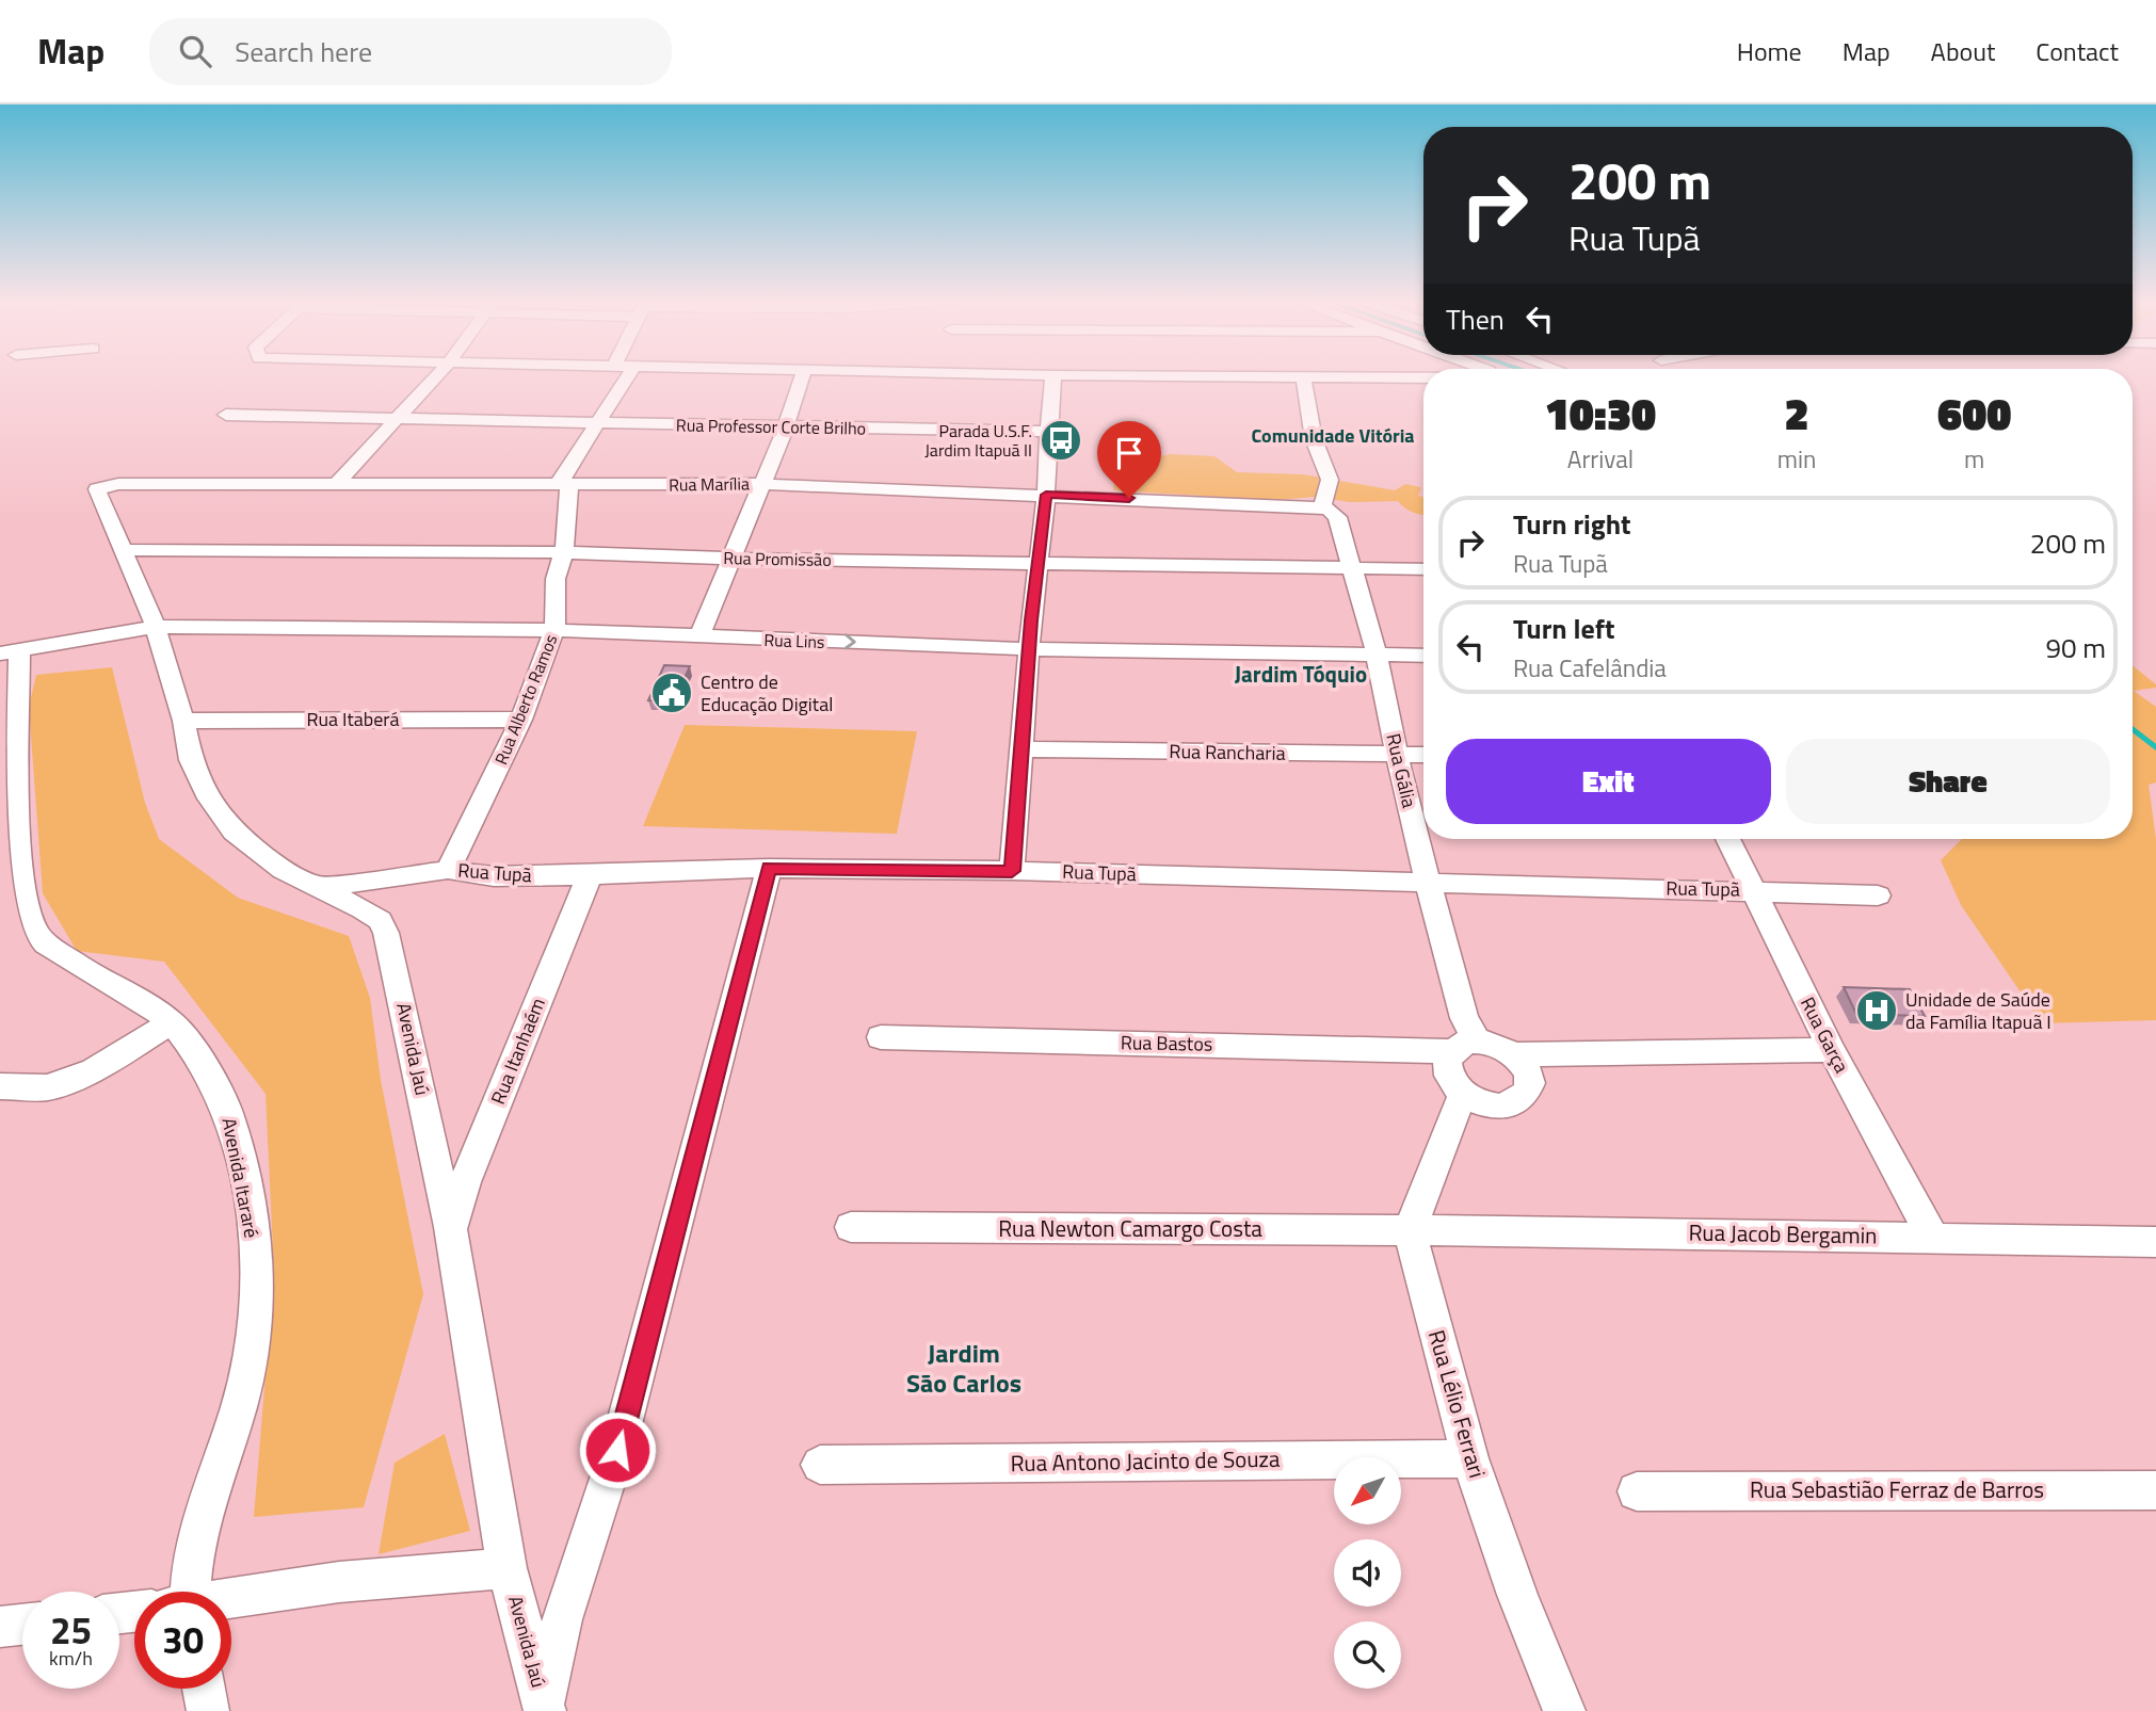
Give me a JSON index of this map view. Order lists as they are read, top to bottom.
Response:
{
  "streets": {
    "street": [
      "Rua Professor Corte Brilho",
      "Rua Marília",
      "Rua Promissão",
      "Rua Lins",
      "Rua Alberto Ramos",
      "Rua Itaberá",
      "Rua Rancharia",
      "Rua Gália",
      "Rua Tupã",
      "Rua Garça",
      "Rua Bastos",
      "Avenida Jaú",
      "Rua Itanhaém",
      "Avenida Itararé",
      "Rua Newton Camargo Costa",
      "Rua Jacob Bergamin",
      "Rua Lélio Ferrari",
      "Rua Antono Jacinto de Souza",
      "Rua Sebastião Ferraz de Barros"
    ]
  },
  "crossings": [
    ["Rua Professor Corte Brilho", "Rua Alberto Ramos"],
    ["Rua Marília", "Rua Alberto Ramos"],
    ["Rua Marília", "Rua Gália"],
    ["Rua Marília", "Avenida Jaú"],
    ["Rua Promissão", "Rua Alberto Ramos"],
    ["Rua Promissão", "Rua Gália"],
    ["Rua Promissão", "Avenida Jaú"],
    ["Rua Lins", "Rua Alberto Ramos"],
    ["Rua Lins", "Rua Gália"],
    ["Rua Lins", "Avenida Jaú"],
    ["Rua Lins", "Avenida Itararé"],
    ["Rua Alberto Ramos", "Rua Itaberá"],
    ["Rua Alberto Ramos", "Rua Tupã"],
    ["Rua Itaberá", "Avenida Jaú"],
    ["Rua Rancharia", "Rua Gália"],
    ["Rua Gália", "Rua Tupã"],
    ["Rua Gália", "Rua Bastos"],
    ["Rua Tupã", "Rua Garça"],
    ["Rua Tupã", "Avenida Jaú"],
    ["Rua Tupã", "Rua Itanhaém"],
    ["Rua Garça", "Rua Jacob Bergamin"],
    ["Avenida Jaú", "Rua Itanhaém"],
    ["Rua Newton Camargo Costa", "Rua Jacob Bergamin"],
    ["Rua Newton Camargo Costa", "Rua Lélio Ferrari"],
    ["Rua Jacob Bergamin", "Rua Lélio Ferrari"],
    ["Rua Lélio Ferrari", "Rua Antono Jacinto de Souza"]
  ],
  "districts": ["Comunidade Vitória", "Jardim Tóquio", "Jardim São Carlos"],
  "places": {
    "bus stop": ["Parada U.S.F. Jardim Itapuã II"],
    "public building": ["Centro de Educação Digital"],
    "hospital": ["Unidade de Saúde da Família Itapuã I"]
  },
  "north": "bottom left",
  "page": {
    "header": "Map",
    "search": "Search here",
    "nav": [
      "Home",
      "Map",
      "About",
      "Contact"
    ],
    "turn": ["200 m", "Rua Tupã"],
    "then": "Then",
    "eta": [
      "10:30",
      "Arrival",
      "2",
      "min",
      "600",
      "m"
    ],
    "list": [
      {
        "name": "Turn right",
        "note": "Rua Tupã",
        "value": "200 m"
      },
      {
        "name": "Turn left",
        "note": "Rua Cafelândia",
        "value": "90 m"
      }
    ],
    "buttons": ["Exit", "Share"],
    "speed": "25 km/h",
    "limit": "30"
  }
}
